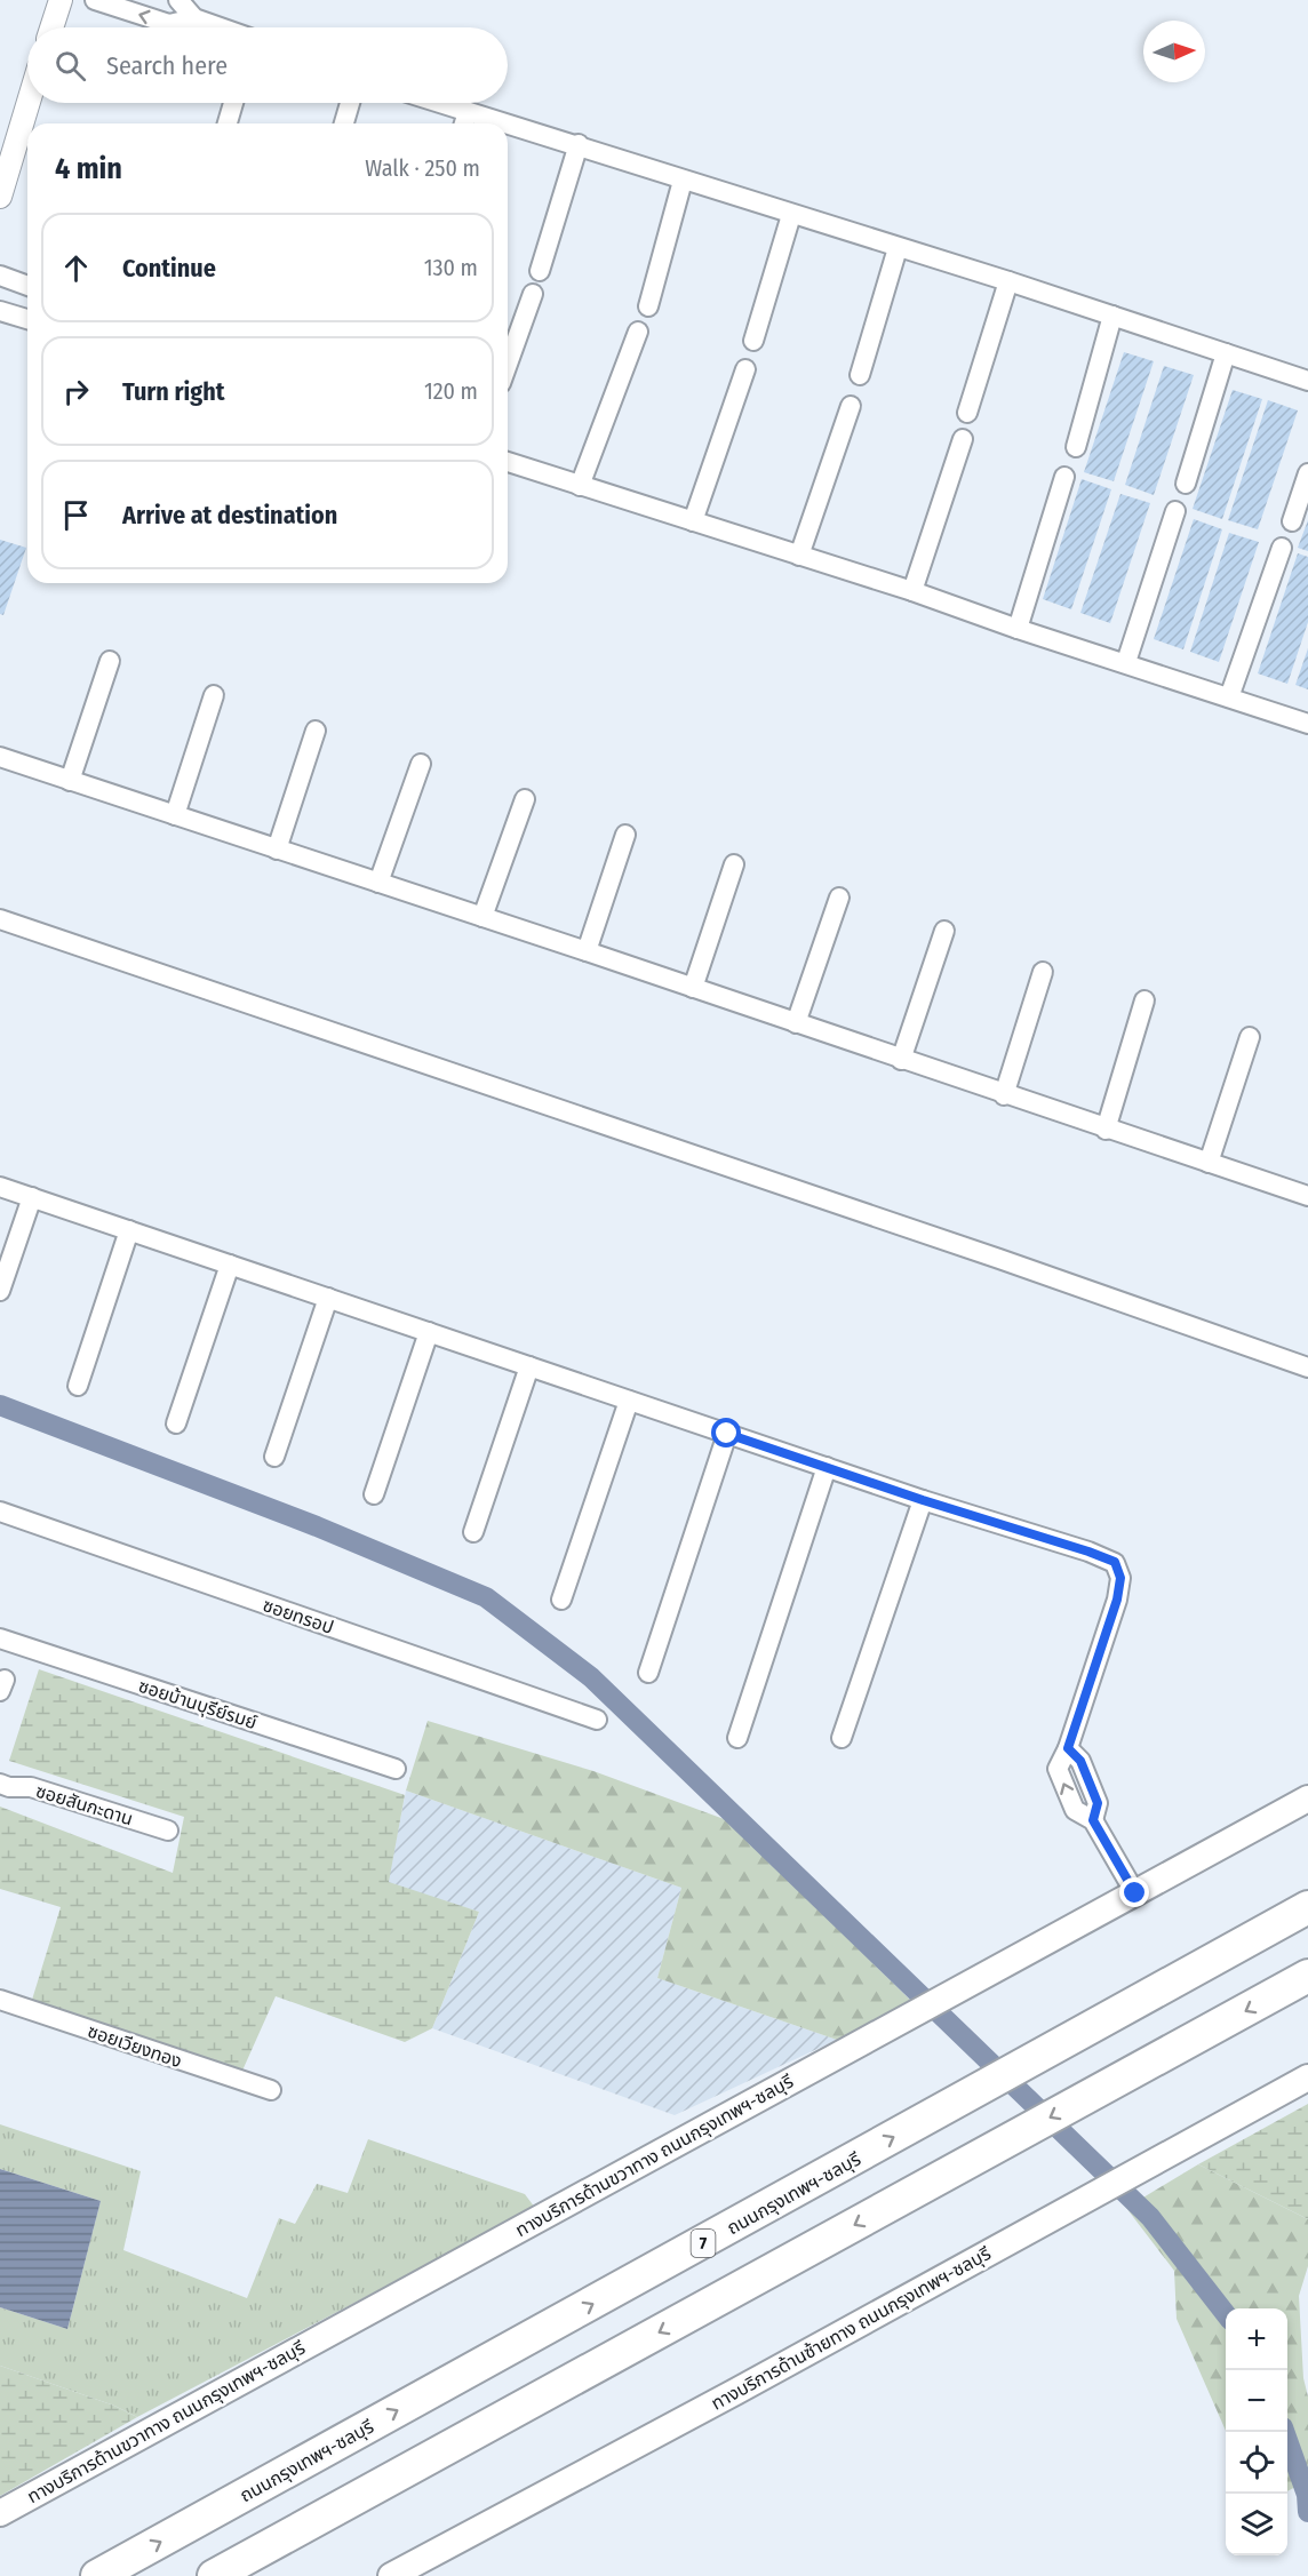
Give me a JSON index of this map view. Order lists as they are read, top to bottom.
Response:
{
  "streets": {
    "highway": ["ถนนกรุงเทพฯ-ชลบุรี", "7"],
    "main road": ["ทางบริการด้านขวาทาง ถนนกรุงเทพฯ-ชลบุรี", "ทางบริการด้านซ้ายทาง ถนนกรุงเทพฯ-ชลบุรี"],
    "street": [
      "ซอยทรอป",
      "ซอยบ้านบุรีย์รมย์",
      "ซอยสันกะดาน",
      "ซอยเวียงทอง"
    ]
  },
  "north": "right",
  "page": {
    "search": "Search here",
    "heading": ["4 min", "Walk · 250 m"],
    "list": [
      ["Continue", "130 m"],
      ["Turn right", "120 m"],
      "Arrive at destination"
    ],
    "map_buttons": ["+", "−"]
  }
}
